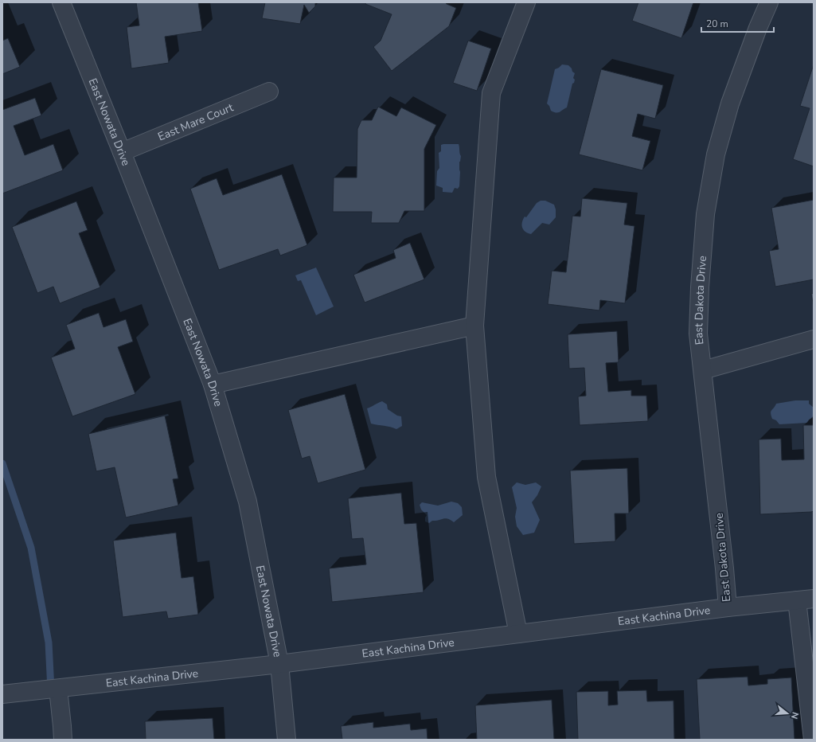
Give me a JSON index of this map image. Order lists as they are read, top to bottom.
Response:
{
  "streets": {
    "street": [
      "East Mare Court",
      "East Nowata Drive",
      "East Dakota Drive",
      "East Kachina Drive"
    ]
  },
  "crossings": [
    ["East Mare Court", "East Nowata Drive"],
    ["East Nowata Drive", "East Kachina Drive"],
    ["East Dakota Drive", "East Kachina Drive"]
  ],
  "scale_bar": "20 m",
  "north": "right"
}
